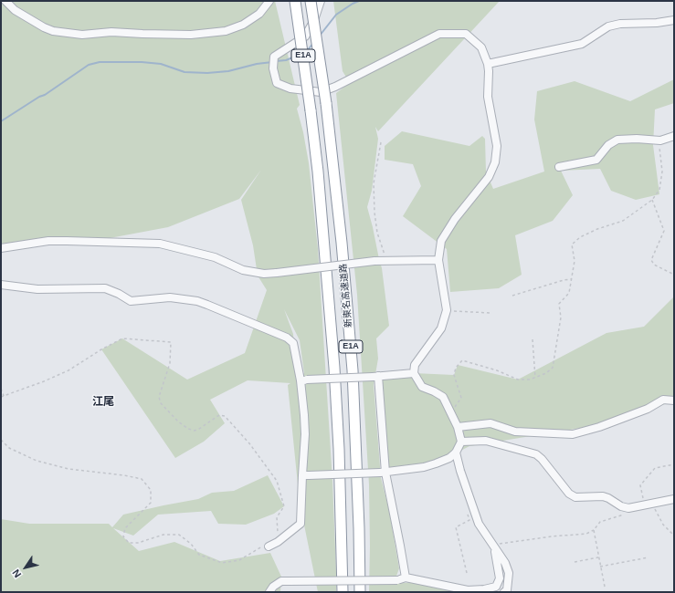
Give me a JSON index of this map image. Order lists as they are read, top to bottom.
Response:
{
  "streets": {
    "highway": ["E1A", "新東名高速道路"]
  },
  "districts": ["江尾"],
  "north": "bottom left"
}
